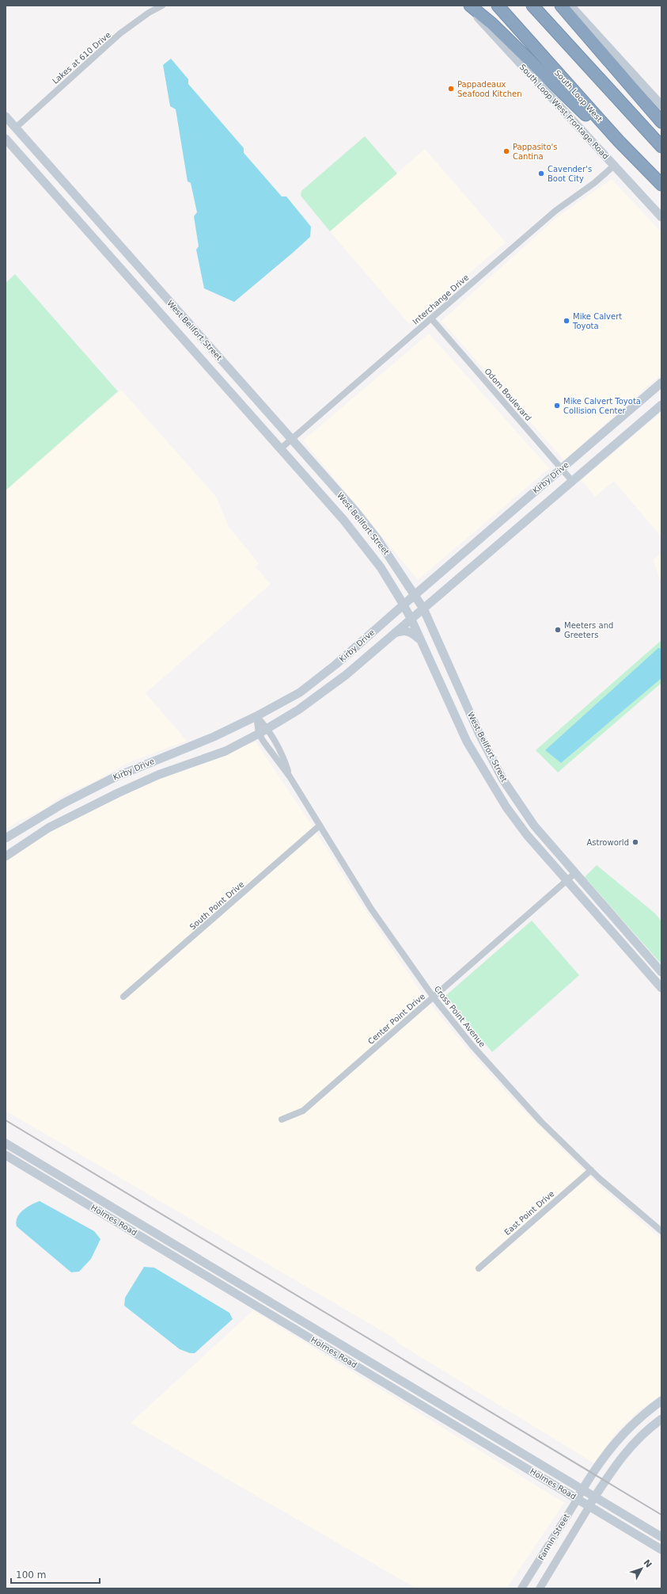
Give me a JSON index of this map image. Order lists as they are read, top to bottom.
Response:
{
  "streets": {
    "highway": ["South Loop West"],
    "main road": [
      "South Loop West Frontage Road",
      "West Bellfort Street",
      "Kirby Drive",
      "Holmes Road",
      "Fannin Street"
    ],
    "street": [
      "Lakes at 610 Drive",
      "Interchange Drive",
      "Odom Boulevard",
      "South Point Drive",
      "Cross Point Avenue",
      "Center Point Drive",
      "East Point Drive"
    ]
  },
  "crossings": [
    ["Lakes at 610 Drive", "West Bellfort Street"],
    ["South Loop West Frontage Road", "Interchange Drive"],
    ["Interchange Drive", "West Bellfort Street"],
    ["Interchange Drive", "Odom Boulevard"],
    ["West Bellfort Street", "Kirby Drive"],
    ["West Bellfort Street", "Center Point Drive"],
    ["Odom Boulevard", "Kirby Drive"],
    ["Kirby Drive", "Cross Point Avenue"],
    ["South Point Drive", "Cross Point Avenue"],
    ["Cross Point Avenue", "Center Point Drive"],
    ["Cross Point Avenue", "East Point Drive"],
    ["Holmes Road", "Fannin Street"]
  ],
  "places": [
    "Pappadeaux Seafood Kitchen",
    "Pappasito's Cantina",
    "Cavender's Boot City",
    "Mike Calvert Toyota",
    "Mike Calvert Toyota Collision Center",
    "Meeters and Greeters",
    "Astroworld"
  ],
  "scale_bar": "100 m",
  "north": "top right"
}
